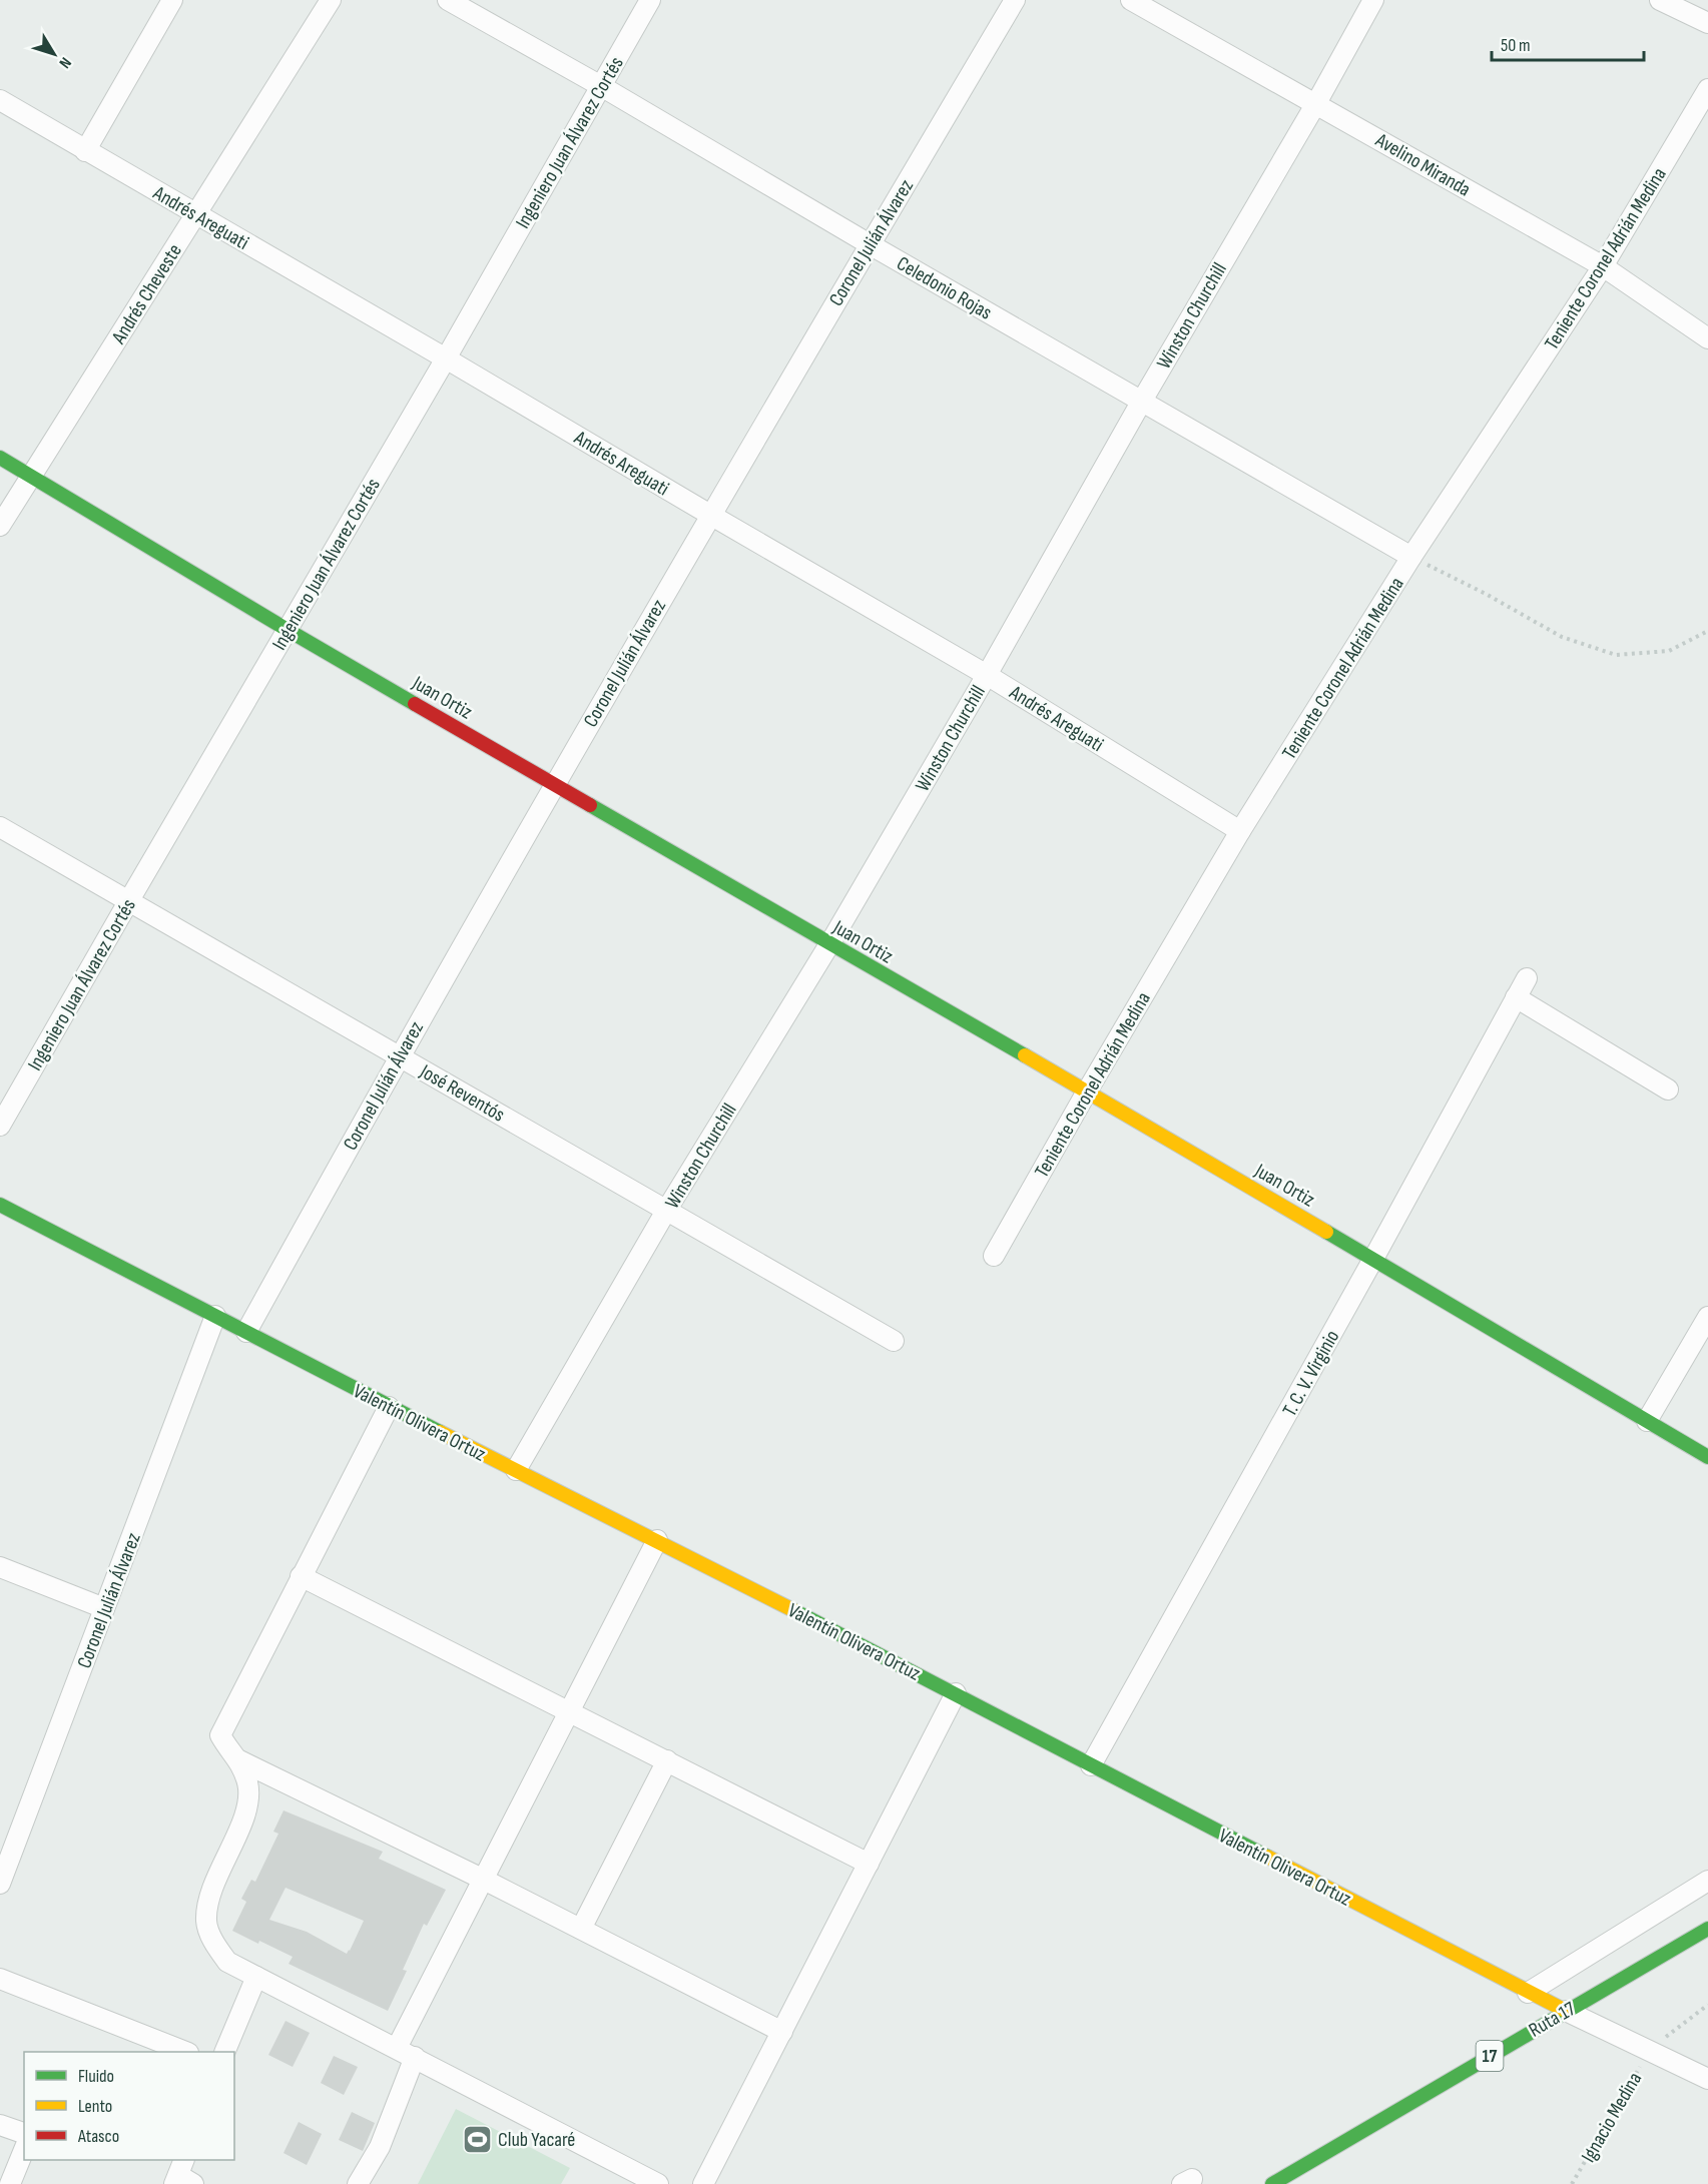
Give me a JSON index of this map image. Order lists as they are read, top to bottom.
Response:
{
  "streets": {
    "main road": [
      "Juan Ortiz",
      "Valentín Olivera Ortuz",
      "Ruta 17",
      "17"
    ],
    "street": [
      "Ingeniero Juan Álvarez Cortés",
      "Avelino Miranda",
      "Andrés Areguati",
      "Coronel Julián Álvarez",
      "Teniente Coronel Adrián Medina",
      "Celedonio Rojas",
      "Andrés Cheveste",
      "Winston Churchill",
      "José Reventós",
      "T. C. V. Virginio"
    ],
    "path": ["Ignacio Medina"]
  },
  "crossings": [
    ["Ingeniero Juan Álvarez Cortés", "Andrés Areguati"],
    ["Ingeniero Juan Álvarez Cortés", "Celedonio Rojas"],
    ["Ingeniero Juan Álvarez Cortés", "Juan Ortiz"],
    ["Ingeniero Juan Álvarez Cortés", "José Reventós"],
    ["Avelino Miranda", "Teniente Coronel Adrián Medina"],
    ["Avelino Miranda", "Winston Churchill"],
    ["Andrés Areguati", "Coronel Julián Álvarez"],
    ["Andrés Areguati", "Teniente Coronel Adrián Medina"],
    ["Andrés Areguati", "Andrés Cheveste"],
    ["Andrés Areguati", "Winston Churchill"],
    ["Coronel Julián Álvarez", "Celedonio Rojas"],
    ["Coronel Julián Álvarez", "Juan Ortiz"],
    ["Coronel Julián Álvarez", "José Reventós"],
    ["Coronel Julián Álvarez", "Valentín Olivera Ortuz"],
    ["Teniente Coronel Adrián Medina", "Celedonio Rojas"],
    ["Teniente Coronel Adrián Medina", "Juan Ortiz"],
    ["Celedonio Rojas", "Winston Churchill"],
    ["Andrés Cheveste", "Juan Ortiz"],
    ["Winston Churchill", "Juan Ortiz"],
    ["Winston Churchill", "José Reventós"],
    ["Winston Churchill", "Valentín Olivera Ortuz"],
    ["Juan Ortiz", "T. C. V. Virginio"],
    ["T. C. V. Virginio", "Valentín Olivera Ortuz"],
    ["Valentín Olivera Ortuz", "Ruta 17"],
    ["Valentín Olivera Ortuz", "Ignacio Medina"]
  ],
  "places": {
    "sports": ["Club Yacaré"]
  },
  "legend": ["Fluido", "Lento", "Atasco"],
  "scale_bar": "50 m",
  "north": "bottom right"
}
